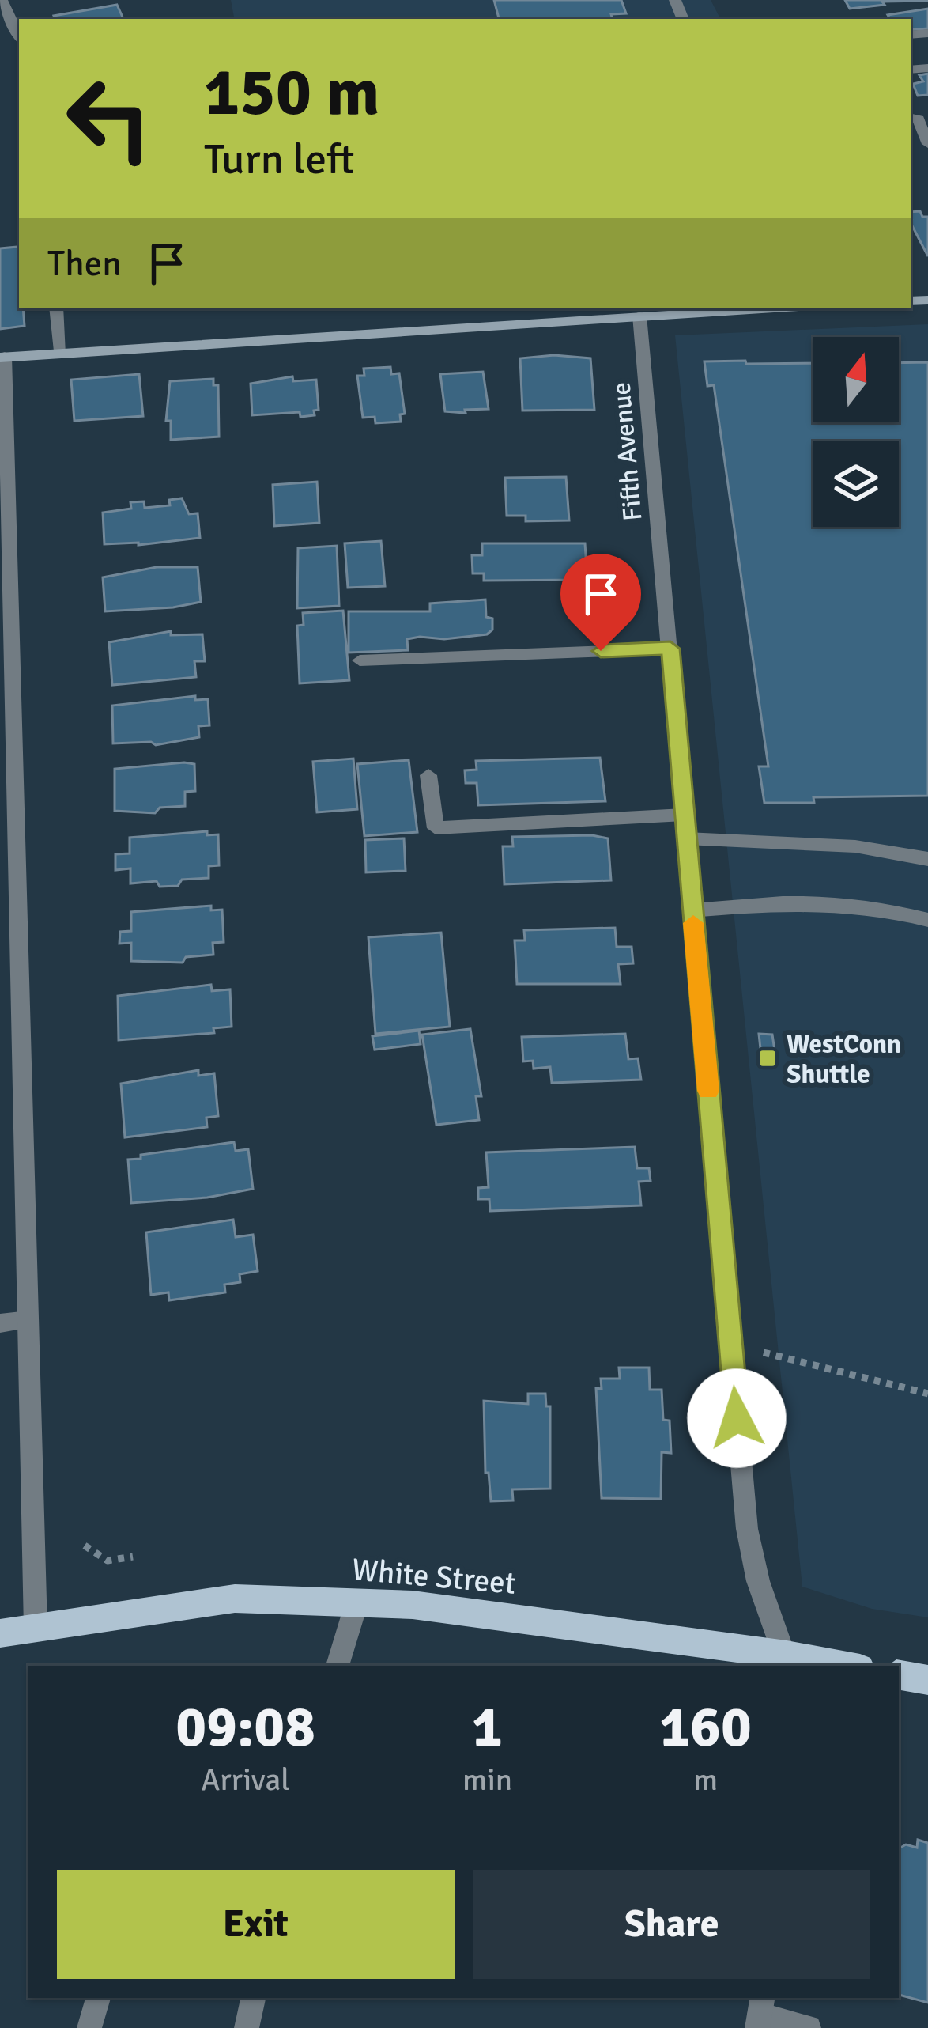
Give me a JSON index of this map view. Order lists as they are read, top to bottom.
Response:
{
  "streets": {
    "main road": ["White Street"],
    "street": ["Fifth Avenue"]
  },
  "crossings": [
    ["Fifth Avenue", "White Street"]
  ],
  "places": {
    "transit": ["WestConn Shuttle"]
  },
  "north": "top",
  "page": {
    "turn": ["150 m", "Turn left"],
    "then": "Then",
    "eta": [
      "09:08",
      "Arrival",
      "1",
      "min",
      "160",
      "m"
    ],
    "buttons": ["Exit", "Share"]
  }
}
